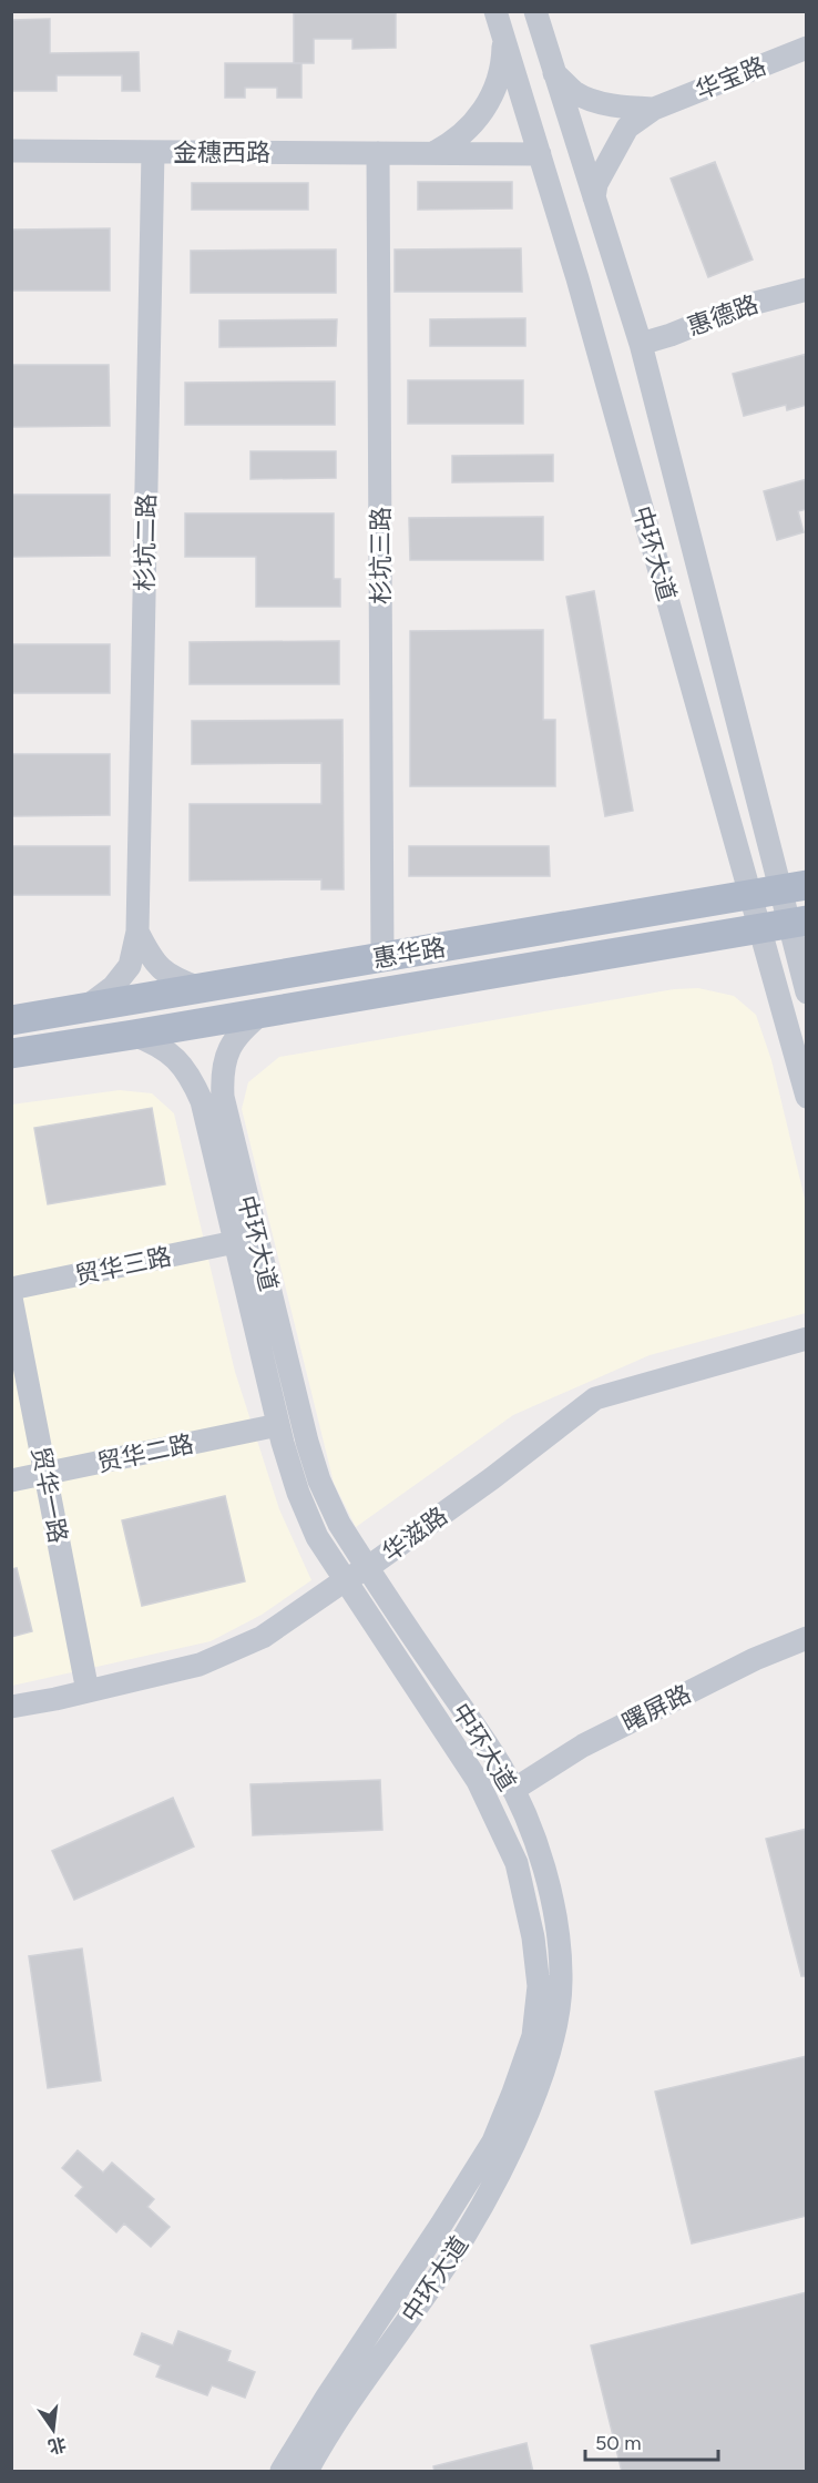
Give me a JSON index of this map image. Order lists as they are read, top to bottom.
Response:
{
  "streets": {
    "main road": ["惠华路"],
    "street": [
      "华宝路",
      "金穗西路",
      "惠德路",
      "杉坑二路",
      "中环大道",
      "杉坑三路",
      "贸华三路",
      "贸华二路",
      "贸华一路",
      "华滋路",
      "曙屏路"
    ]
  },
  "crossings": [
    ["金穗西路", "杉坑二路"],
    ["金穗西路", "中环大道"],
    ["金穗西路", "杉坑三路"],
    ["惠德路", "中环大道"],
    ["杉坑二路", "惠华路"],
    ["中环大道", "惠华路"],
    ["中环大道", "贸华三路"],
    ["中环大道", "贸华二路"],
    ["中环大道", "华滋路"],
    ["中环大道", "曙屏路"],
    ["杉坑三路", "惠华路"],
    ["贸华二路", "贸华一路"],
    ["贸华一路", "华滋路"]
  ],
  "scale_bar": "50 m",
  "north": "bottom"
}
